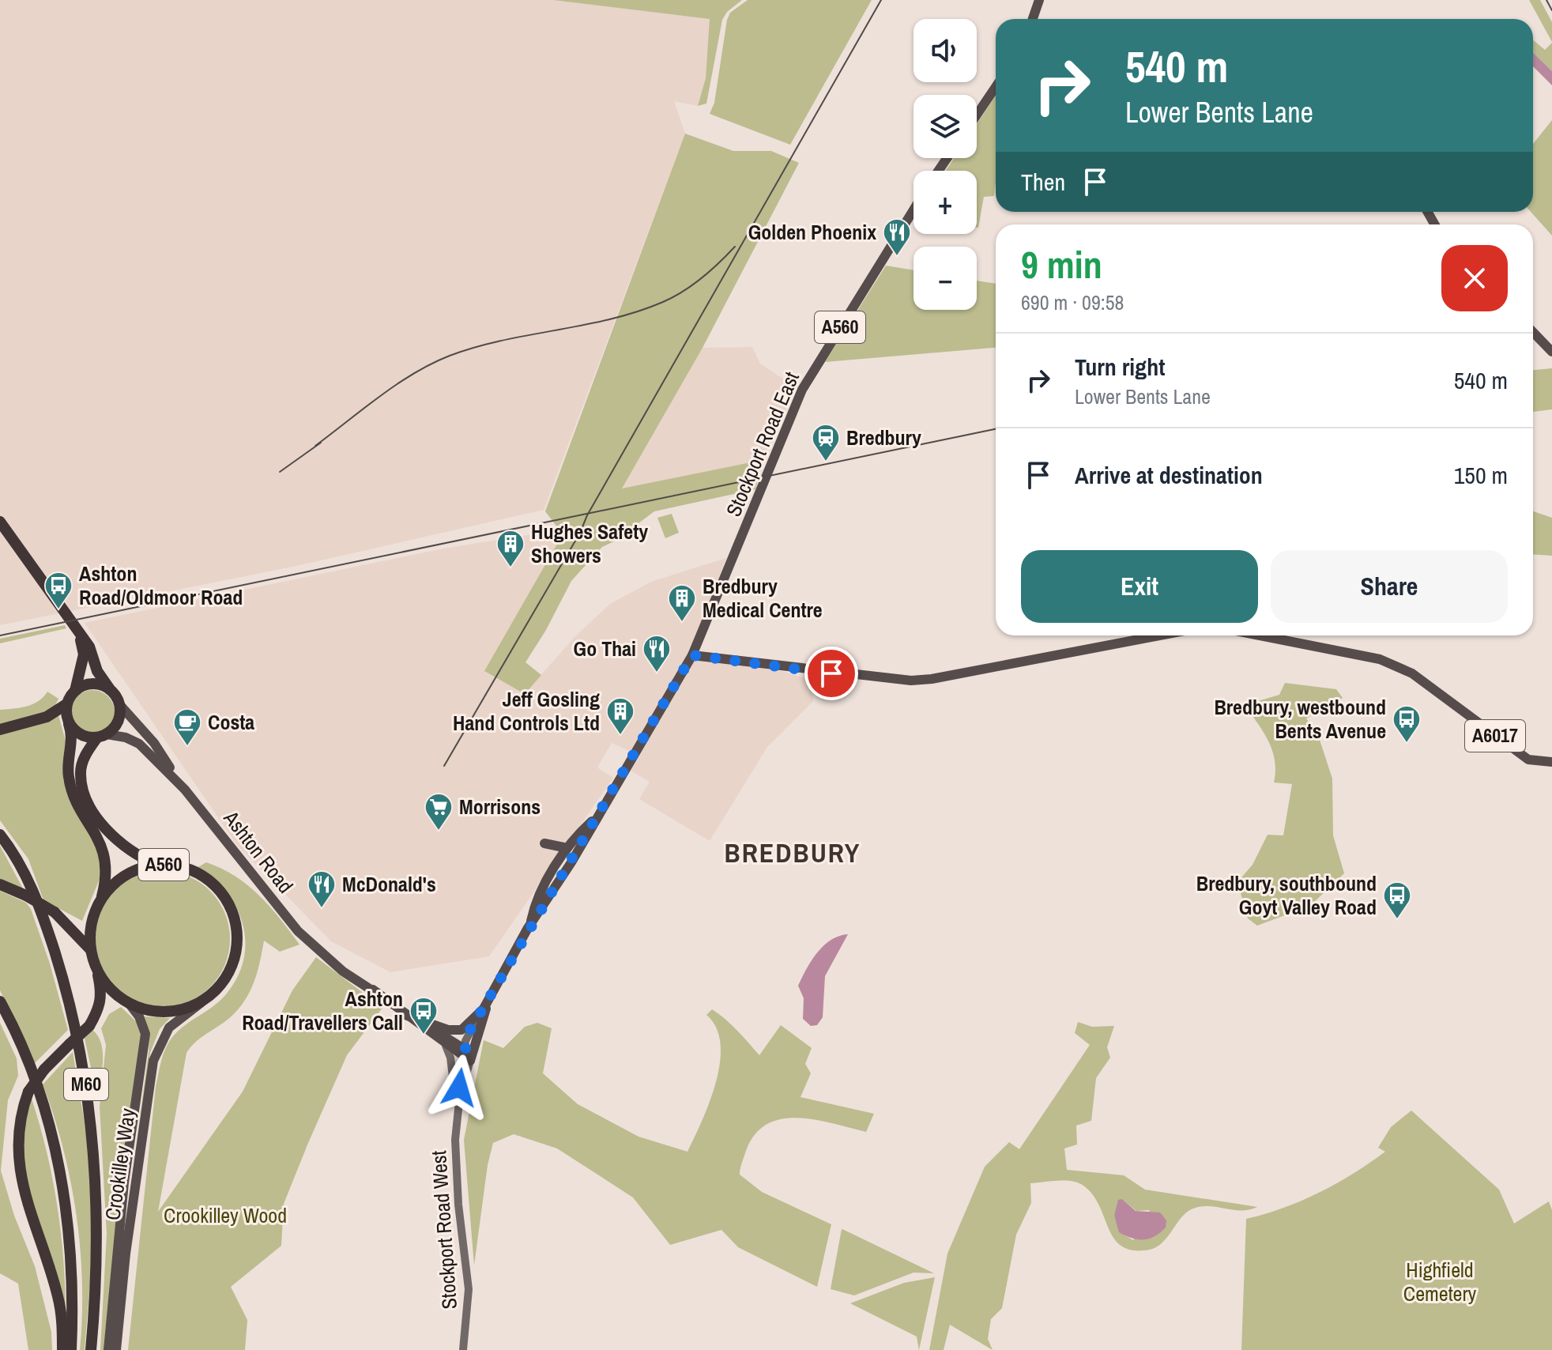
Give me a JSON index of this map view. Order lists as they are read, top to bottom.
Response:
{
  "streets": {
    "highway": ["A560", "M60"],
    "main road": [
      "Stockport Road East",
      "A6017",
      "Ashton Road",
      "Crookilley Way",
      "Stockport Road West"
    ]
  },
  "crossings": [
    ["A560", "Ashton Road"],
    ["A560", "M60"],
    ["A560", "Crookilley Way"],
    ["Stockport Road East", "Stockport Road West"],
    ["Ashton Road", "Stockport Road West"],
    ["M60", "Crookilley Way"]
  ],
  "districts": ["BREDBURY"],
  "parks": ["Crookilley Wood", "Highfield Cemetery"],
  "places": {
    "restaurant": ["Golden Phoenix", "Go Thai", "McDonald's"],
    "station": ["Bredbury"],
    "building": ["Hughes Safety Showers", "Bredbury Medical Centre", "Jeff Gosling Hand Controls Ltd"],
    "bus stop": [
      "Ashton Road/Oldmoor Road",
      "Bredbury, westbound Bents Avenue",
      "Bredbury, southbound Goyt Valley Road",
      "Ashton Road/Travellers Call"
    ],
    "cafe": ["Costa"],
    "supermarket": ["Morrisons"]
  },
  "page": {
    "map_buttons": ["+", "−"],
    "turn": ["540 m", "Lower Bents Lane"],
    "then": "Then",
    "heading": ["9 min", "690 m · 09:58"],
    "list": [
      {
        "name": "Turn right",
        "note": "Lower Bents Lane",
        "value": "540 m"
      },
      {
        "name": "Arrive at destination",
        "value": "150 m"
      }
    ],
    "buttons": ["Exit", "Share"]
  }
}
